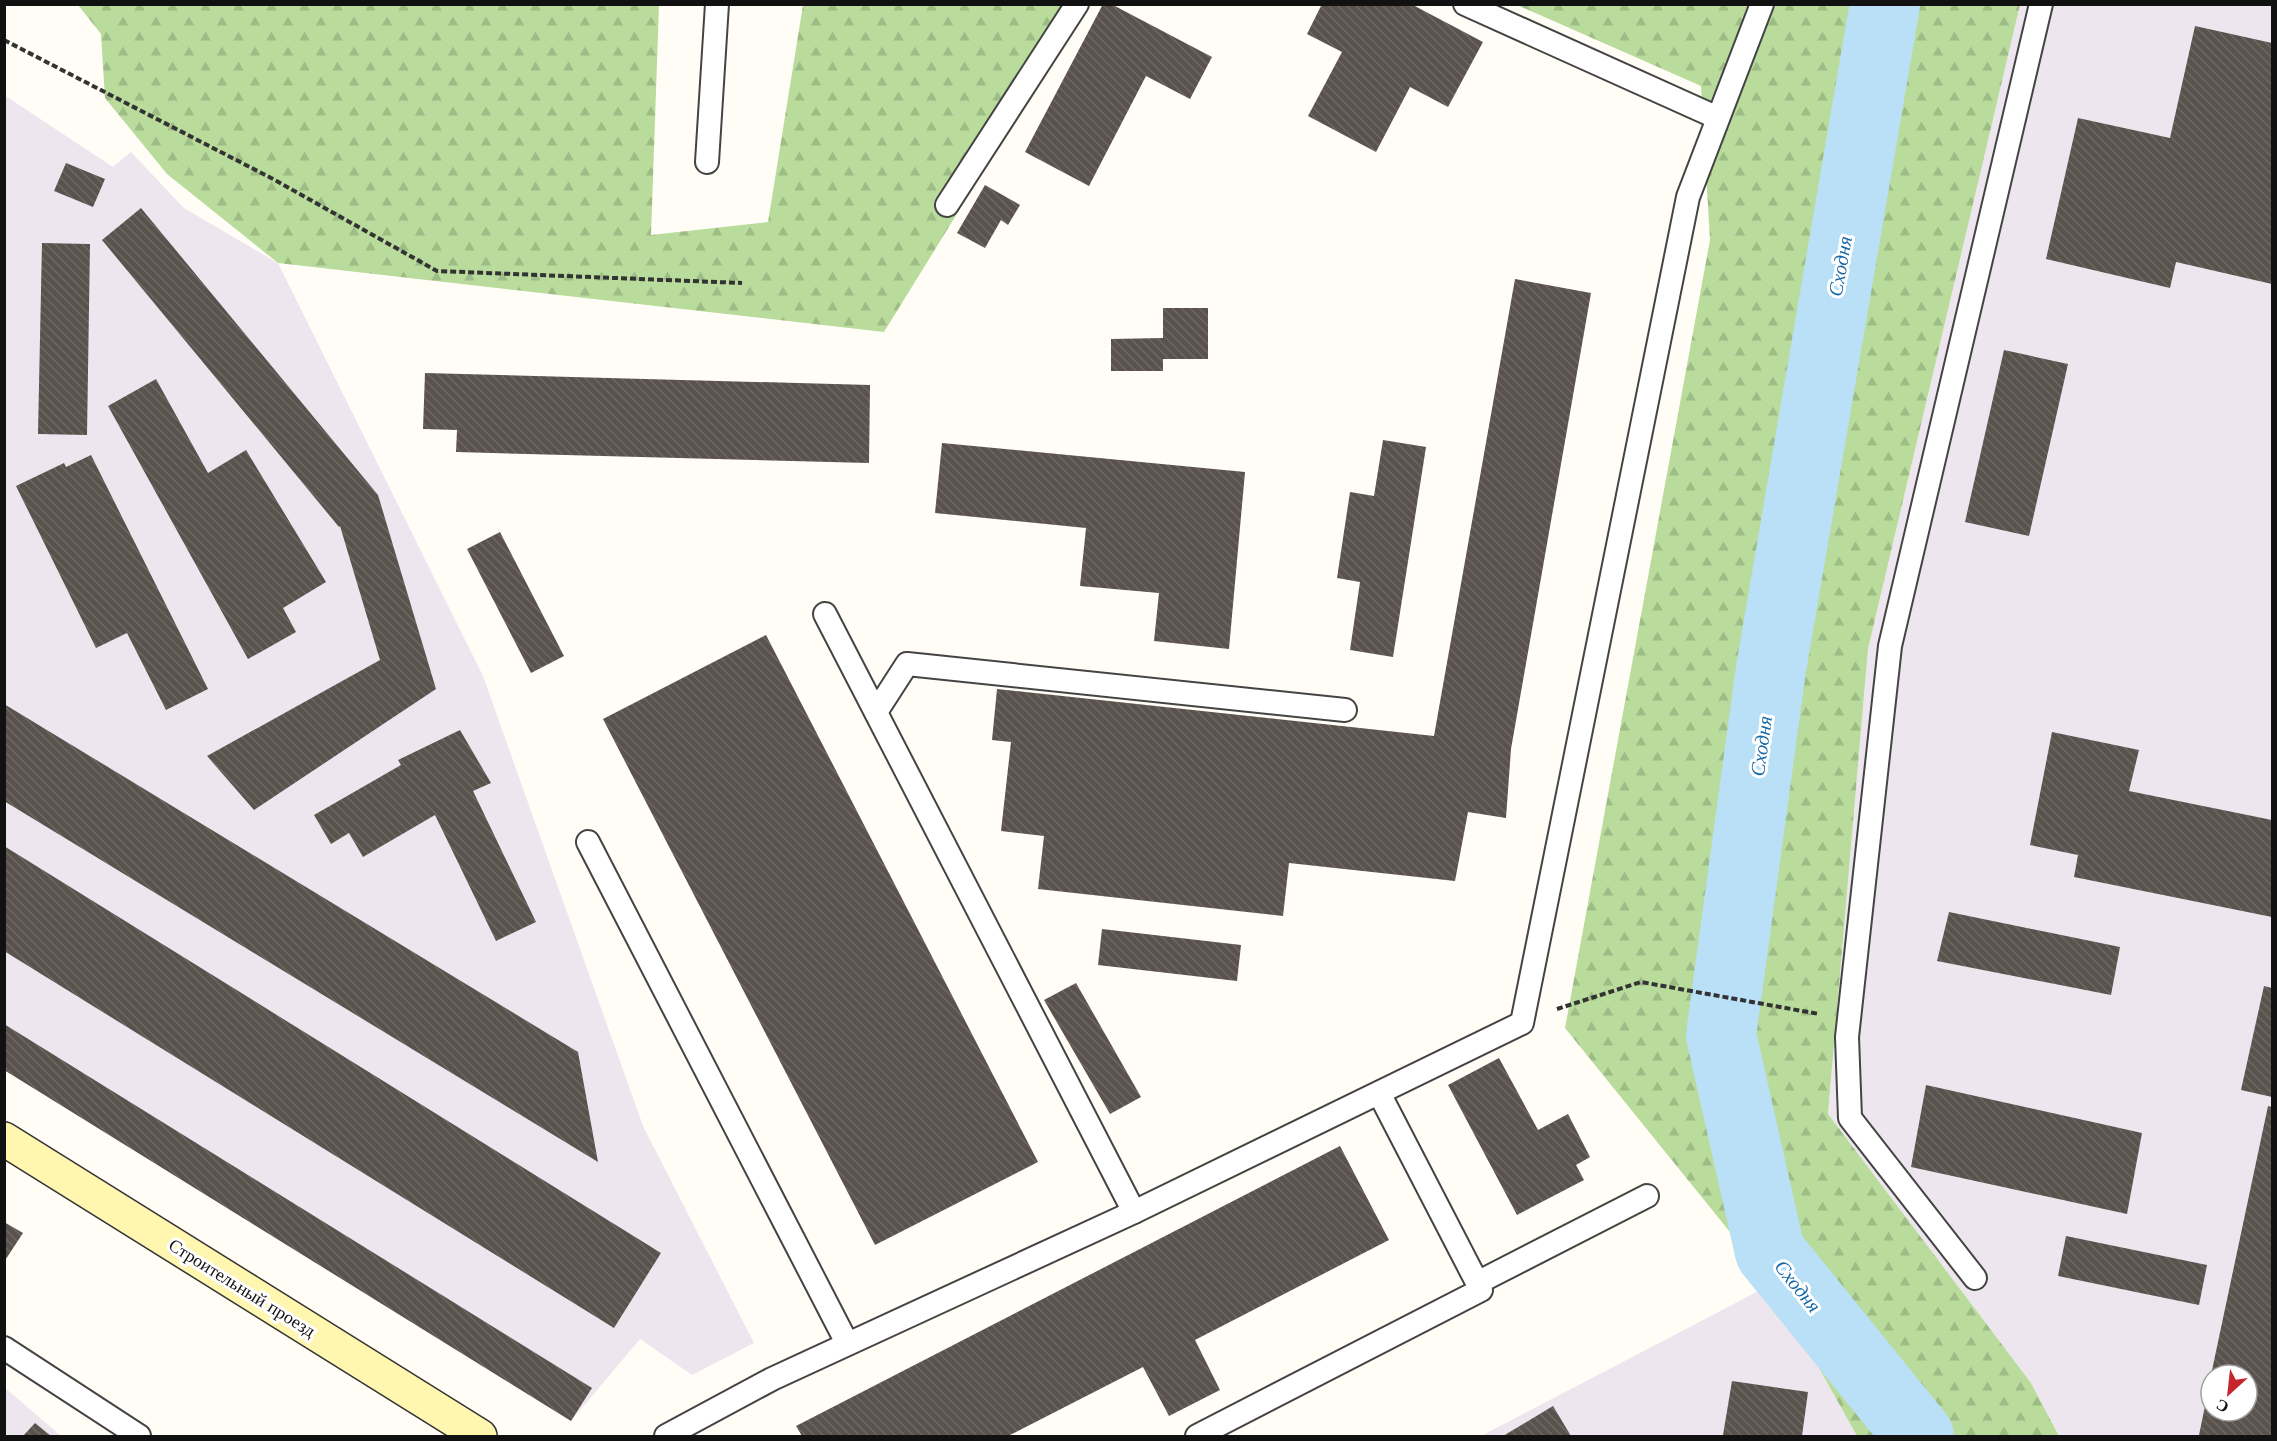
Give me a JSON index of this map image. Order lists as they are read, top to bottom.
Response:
{
  "streets": {
    "street": ["Строительный проезд"]
  },
  "water": ["Сходня"],
  "north": "bottom left"
}
